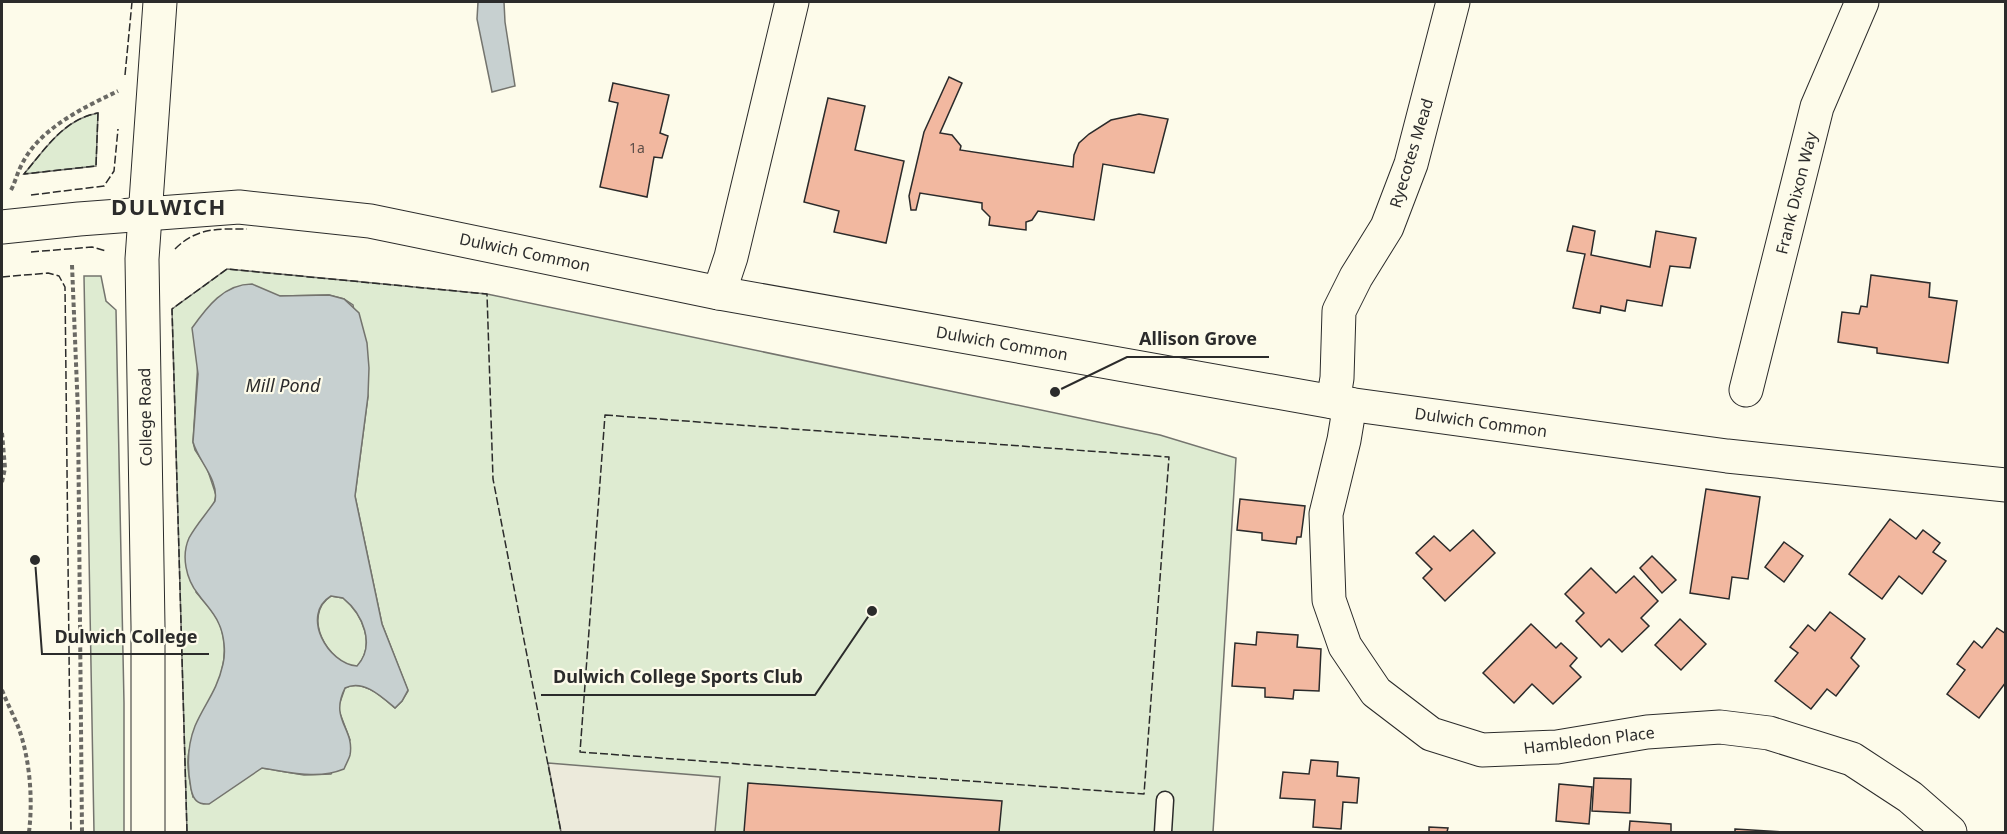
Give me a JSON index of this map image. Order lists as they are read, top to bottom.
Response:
{
  "streets": {
    "main road": [
      "Ryecotes Mead",
      "Frank Dixon Way",
      "Dulwich Common",
      "College Road",
      "Hambledon Place"
    ]
  },
  "crossings": [
    ["Ryecotes Mead", "Dulwich Common"],
    ["Ryecotes Mead", "Hambledon Place"],
    ["Dulwich Common", "College Road"],
    ["Dulwich Common", "Hambledon Place"]
  ],
  "districts": ["DULWICH"],
  "water": ["Mill Pond"],
  "places": ["Allison Grove", "Dulwich College", "Dulwich College Sports Club"],
  "house_numbers": ["1a"]
}
